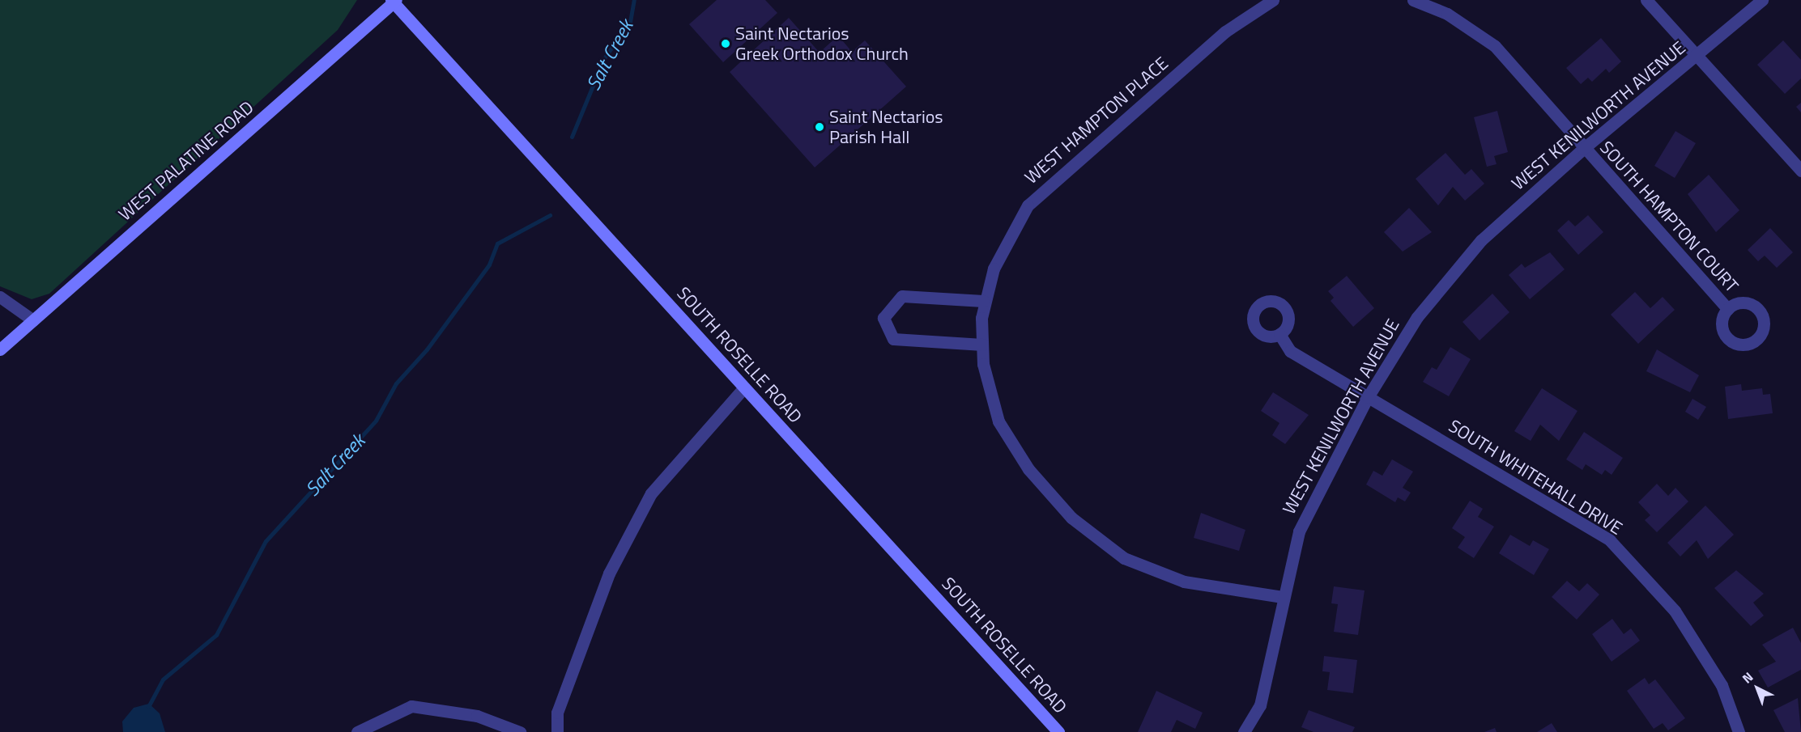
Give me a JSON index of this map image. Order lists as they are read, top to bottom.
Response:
{
  "streets": {
    "main road": ["WEST PALATINE ROAD", "SOUTH ROSELLE ROAD"],
    "street": [
      "WEST KENILWORTH AVENUE",
      "WEST HAMPTON PLACE",
      "SOUTH HAMPTON COURT",
      "SOUTH WHITEHALL DRIVE"
    ]
  },
  "crossings": [
    ["WEST KENILWORTH AVENUE", "WEST HAMPTON PLACE"],
    ["WEST KENILWORTH AVENUE", "SOUTH HAMPTON COURT"],
    ["WEST KENILWORTH AVENUE", "SOUTH WHITEHALL DRIVE"],
    ["WEST PALATINE ROAD", "SOUTH ROSELLE ROAD"]
  ],
  "water": ["Salt Creek"],
  "places": ["Saint Nectarios Greek Orthodox Church", "Saint Nectarios Parish Hall"],
  "north": "top left"
}
